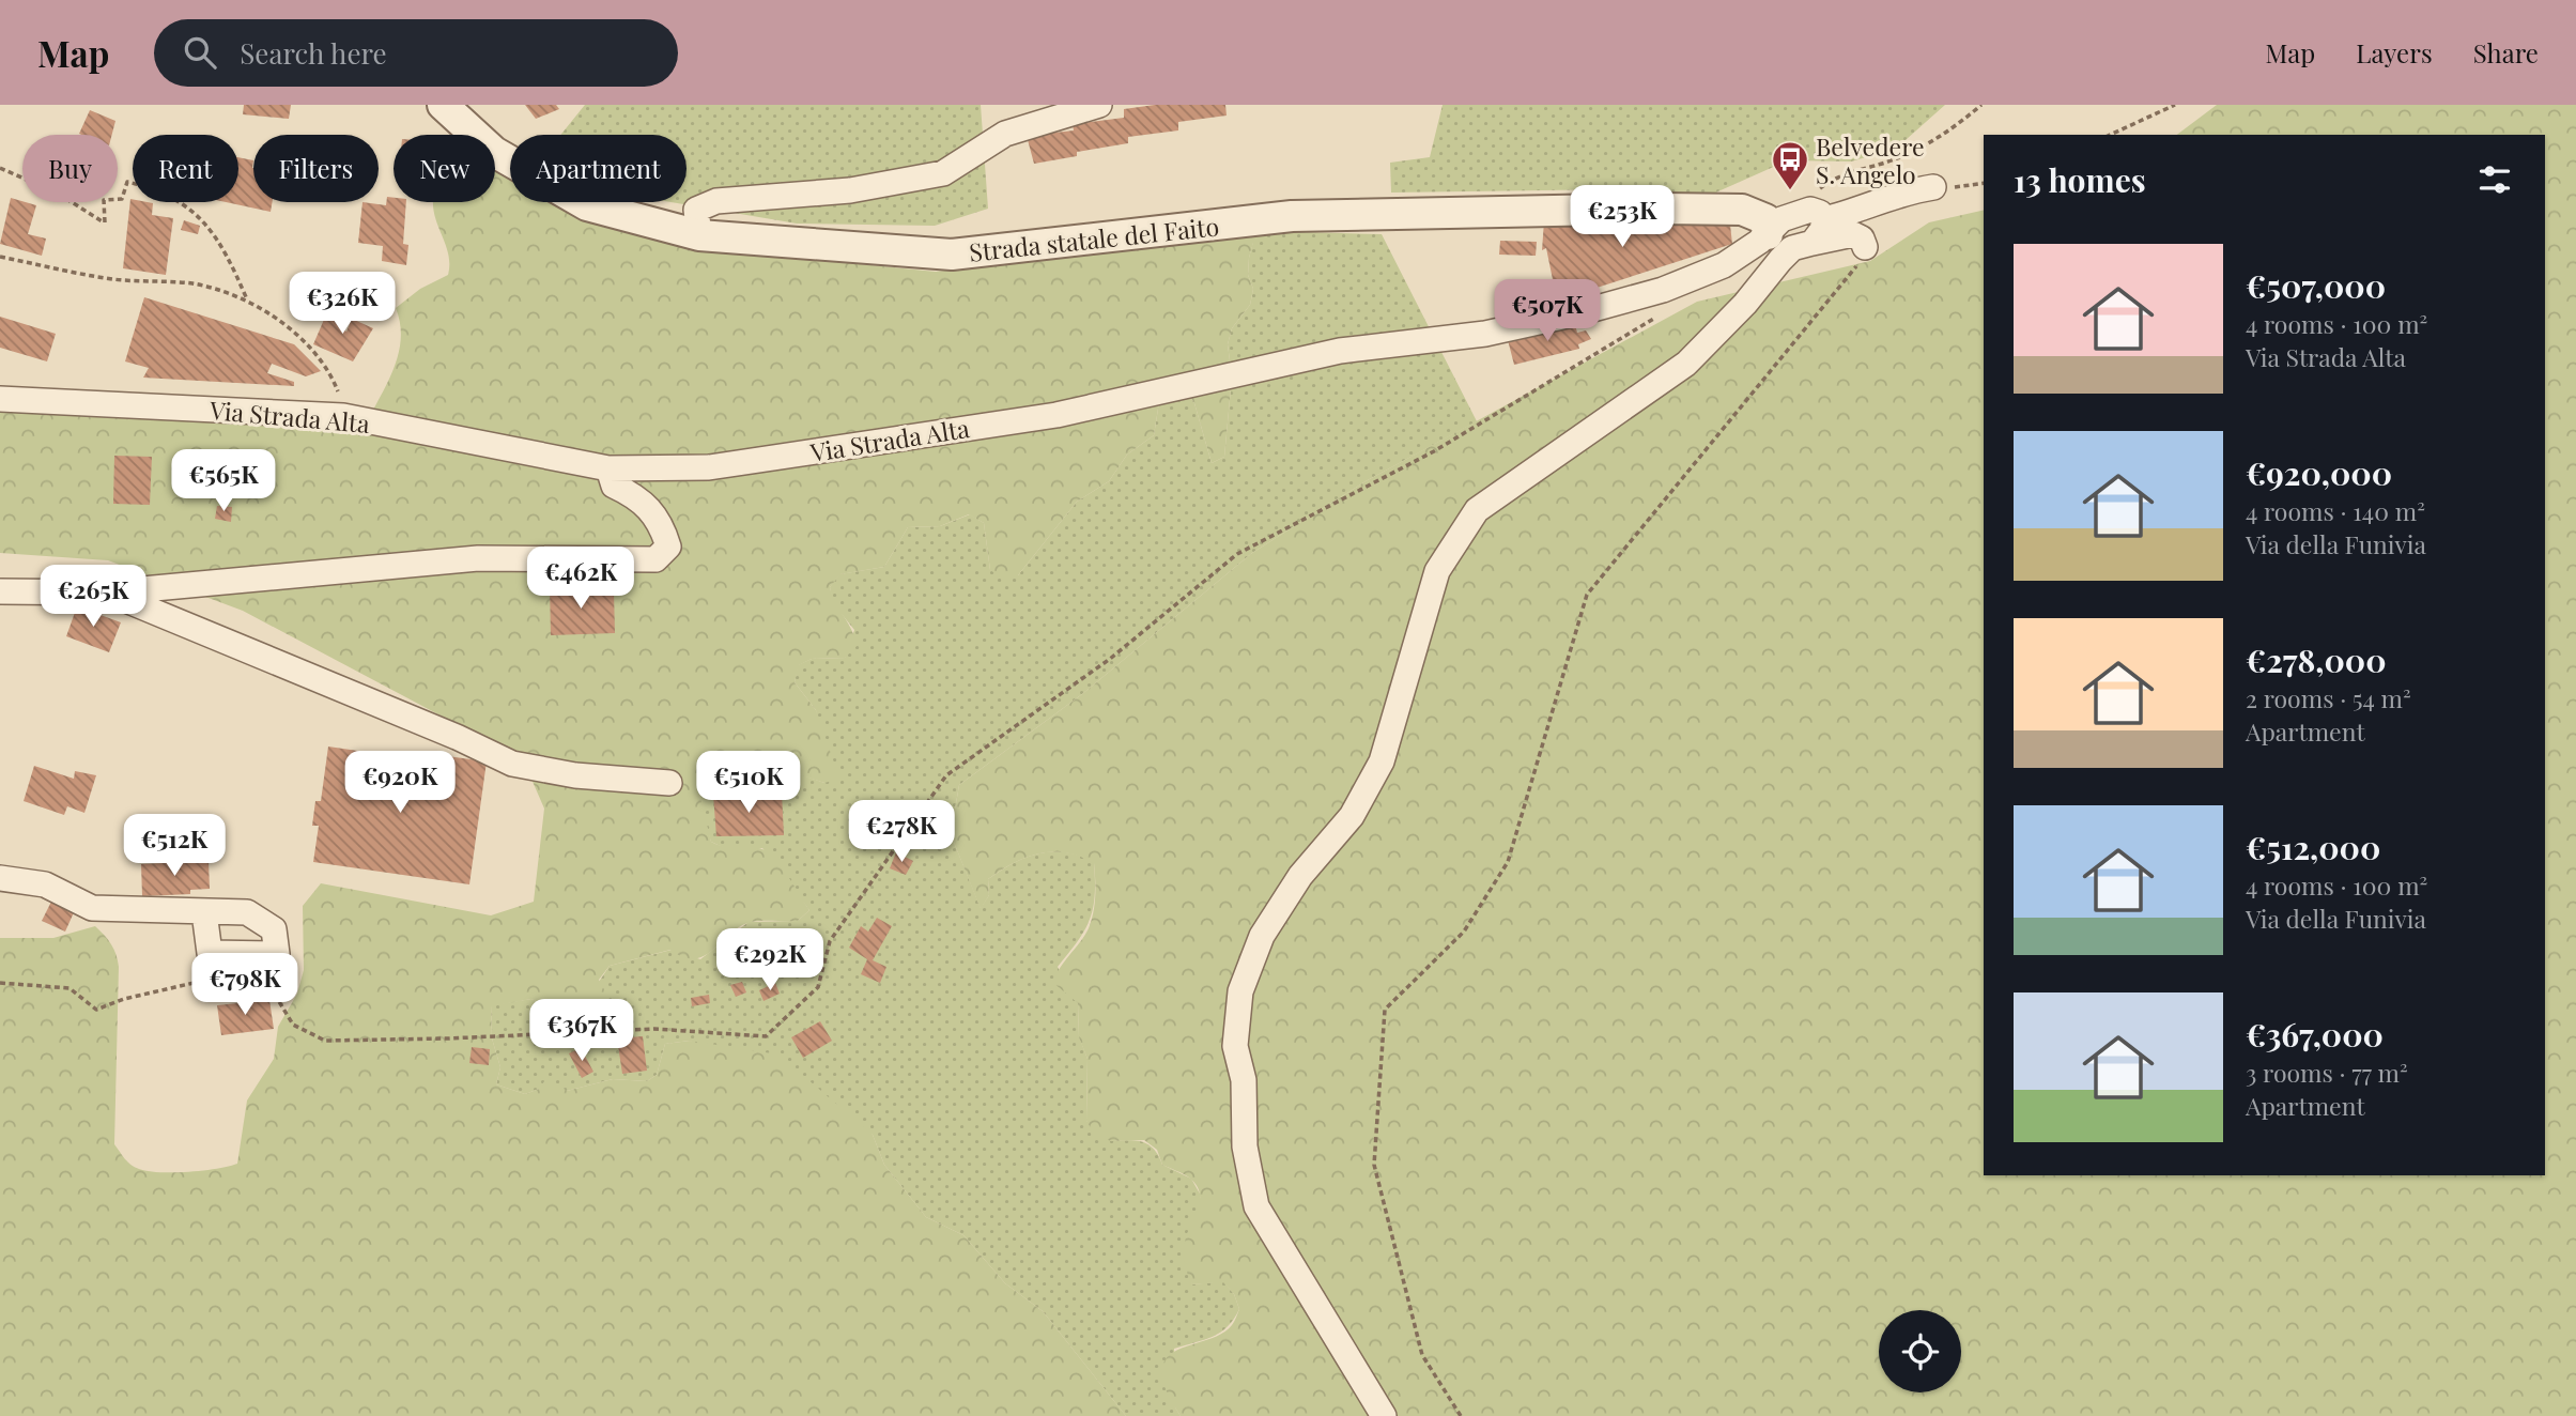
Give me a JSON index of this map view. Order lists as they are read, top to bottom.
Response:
{
  "streets": {
    "street": ["Strada statale del Faito", "Via Strada Alta"]
  },
  "crossings": [
    ["Strada statale del Faito", "Via Strada Alta"]
  ],
  "places": {
    "bus stop": ["Belvedere S. Angelo"]
  },
  "page": {
    "header": "Map",
    "search": "Search here",
    "nav": ["Map", "Layers", "Share"],
    "chip": [
      "Buy",
      "Rent",
      "Filters",
      "New",
      "Apartment"
    ],
    "heading": "13 homes",
    "price": [
      "€253K",
      "€326K",
      "€507K",
      "€565K",
      "€462K",
      "€265K",
      "€920K",
      "€510K",
      "€278K",
      "€512K",
      "€292K",
      "€798K",
      "€367K"
    ],
    "list": [
      {
        "name": "€507,000",
        "note": "4 rooms · 100 m² · Via Strada Alta"
      },
      {
        "name": "€920,000",
        "note": "4 rooms · 140 m² · Via della Funivia"
      },
      {
        "name": "€278,000",
        "note": "2 rooms · 54 m² · Apartment"
      },
      {
        "name": "€512,000",
        "note": "4 rooms · 100 m² · Via della Funivia"
      },
      {
        "name": "€367,000",
        "note": "3 rooms · 77 m² · Apartment"
      }
    ]
  }
}
